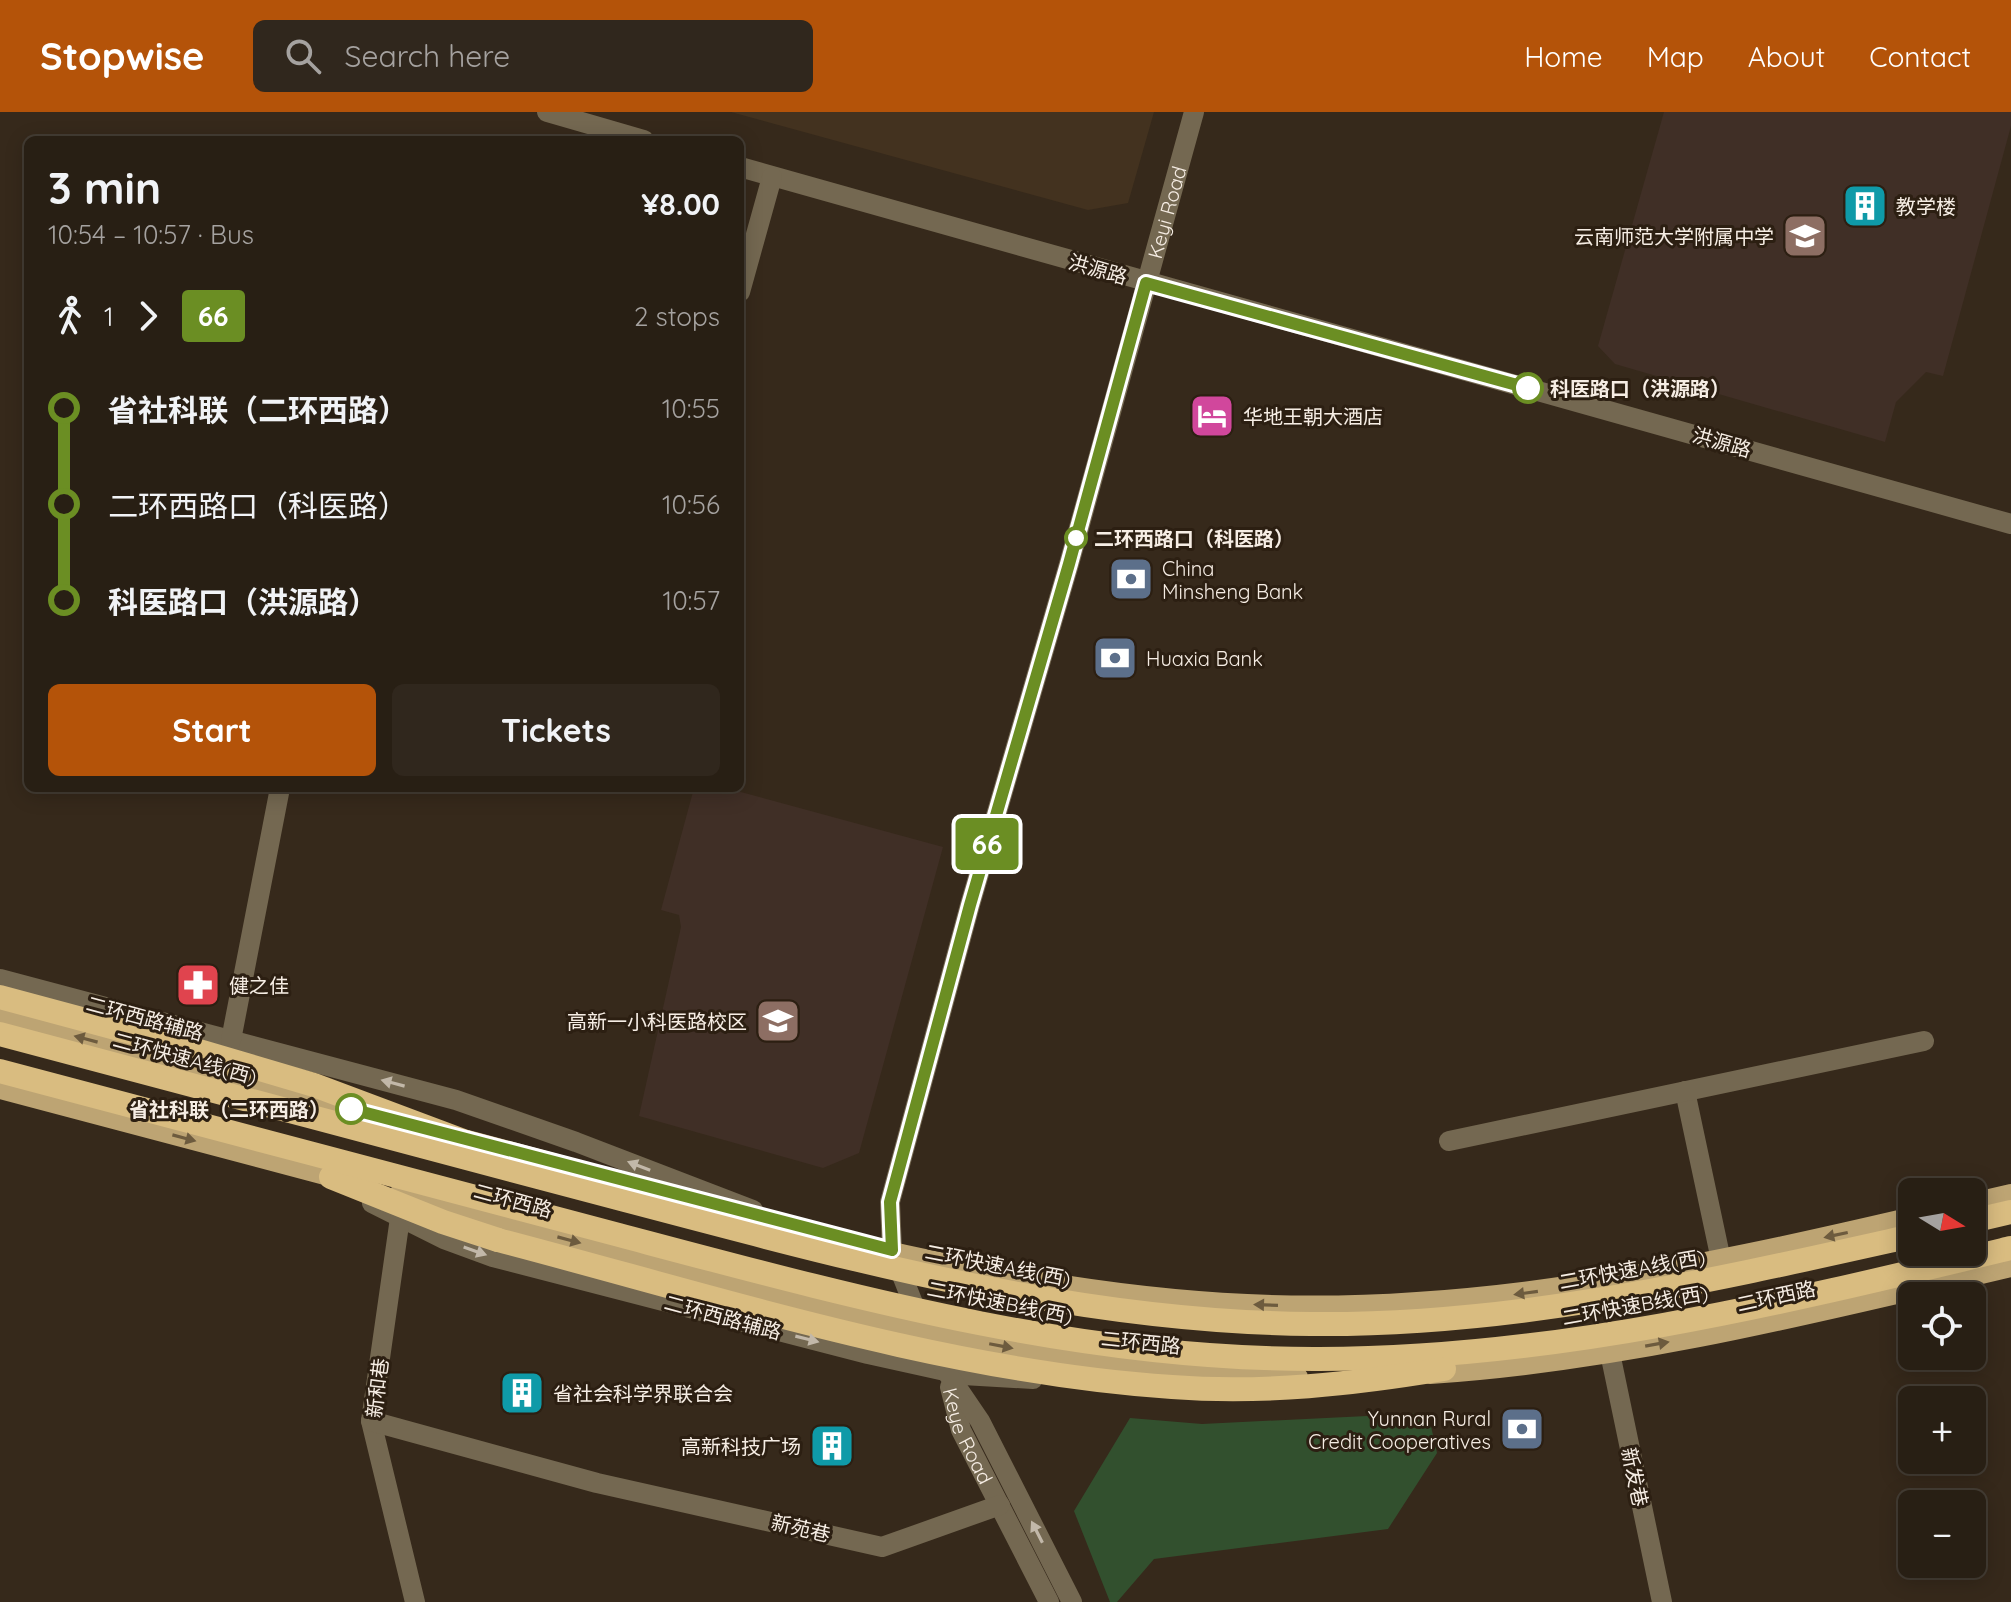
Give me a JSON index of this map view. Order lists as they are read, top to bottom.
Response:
{
  "streets": {
    "highway": ["二环快速A线(西)", "二环快速B线(西)"],
    "main road": ["二环西路"],
    "street": [
      "Keyi Road",
      "洪源路",
      "二环西路辅路",
      "新和巷",
      "Keye Road",
      "新发巷",
      "新苑巷"
    ]
  },
  "crossings": [
    ["Keyi Road", "洪源路"],
    ["Keyi Road", "二环西路辅路"],
    ["Keyi Road", "二环西路"],
    ["Keyi Road", "Keye Road"],
    ["二环西路辅路", "二环西路"],
    ["二环西路辅路", "新和巷"],
    ["二环西路辅路", "Keye Road"],
    ["二环西路", "新发巷"],
    ["新和巷", "新苑巷"],
    ["Keye Road", "新苑巷"]
  ],
  "places": {
    "building": ["教学楼", "省社会科学界联合会", "高新科技广场"],
    "school or university": ["云南师范大学附属中学", "高新一小科医路校区"],
    "other": ["科医路口（洪源路）", "二环西路口（科医路）", "省社科联（二环西路）"],
    "hotel": ["华地王朝大酒店"],
    "bank": ["China Minsheng Bank", "Huaxia Bank", "Yunnan Rural Credit Cooperatives"],
    "pharmacy": ["健之佳"]
  },
  "lines": ["bus line 66"],
  "north": "right",
  "page": {
    "header": "Stopwise",
    "search": "Search here",
    "nav": [
      "Home",
      "Map",
      "About",
      "Contact"
    ],
    "on_map": "66",
    "heading": ["3 min", "10:54 – 10:57 · Bus", "¥8.00"],
    "legs": ["1", "66", "2 stops"],
    "list": [
      {
        "name": "省社科联（二环西路）",
        "value": "10:55"
      },
      {
        "name": "二环西路口（科医路）",
        "value": "10:56"
      },
      {
        "name": "科医路口（洪源路）",
        "value": "10:57"
      }
    ],
    "buttons": ["Start", "Tickets"],
    "map_buttons": ["+", "−"]
  }
}
